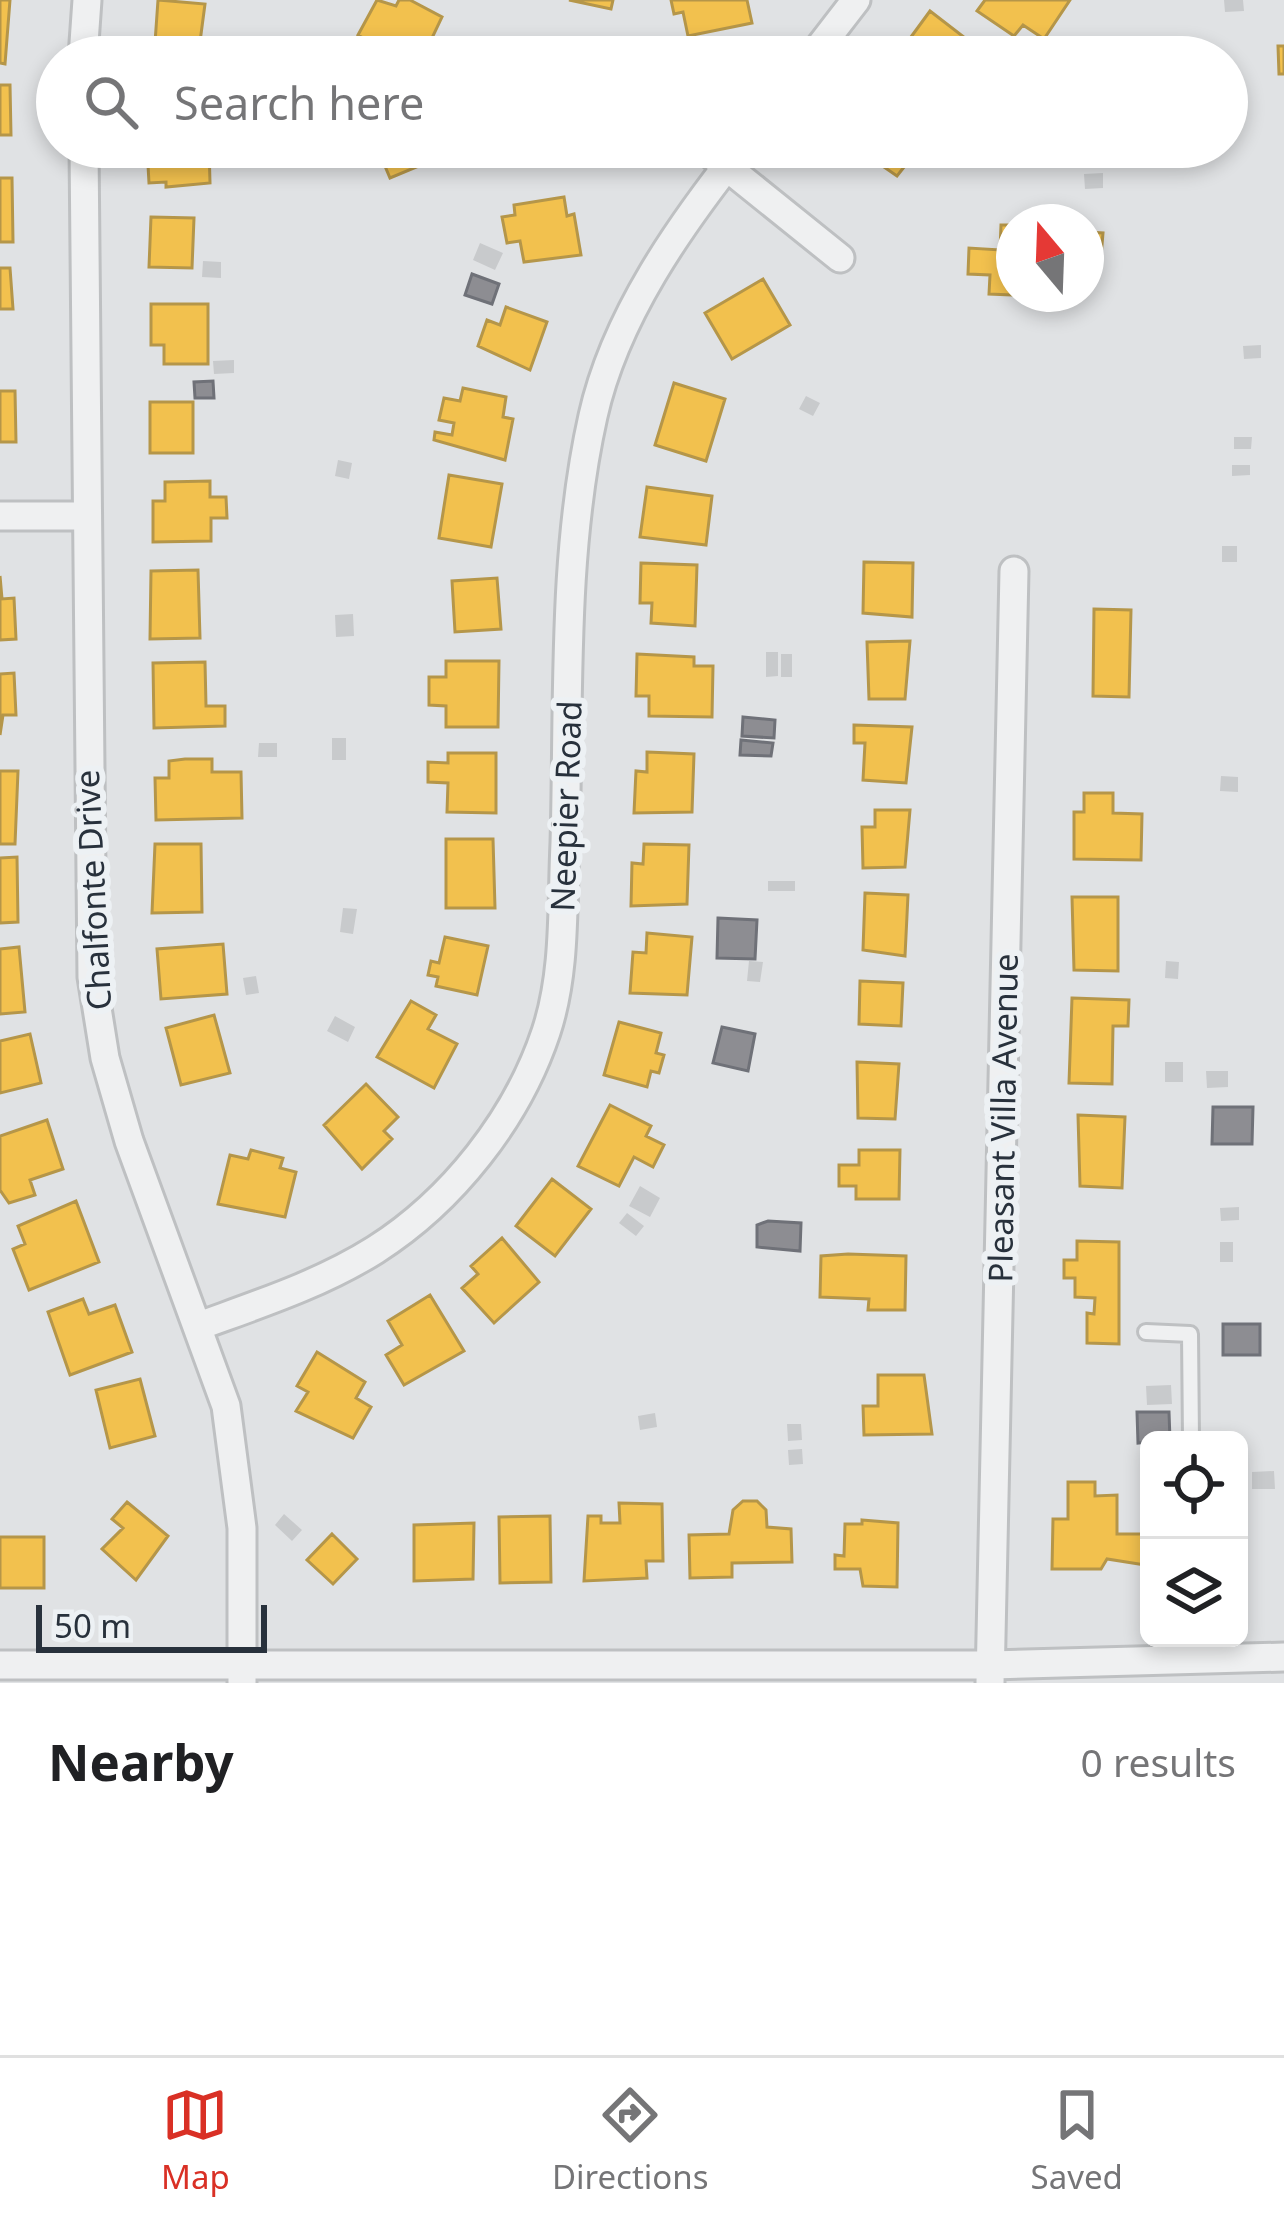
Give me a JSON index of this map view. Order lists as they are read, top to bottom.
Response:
{
  "streets": {
    "street": ["Neepier Road", "Chalfonte Drive", "Pleasant Villa Avenue"]
  },
  "crossings": [
    ["Neepier Road", "Chalfonte Drive"]
  ],
  "scale_bar": "50 m",
  "north": "top",
  "page": {
    "search": "Search here",
    "scale": "50 m",
    "heading": ["Nearby", "0 results"],
    "nav": ["Map", "Directions", "Saved"]
  }
}
